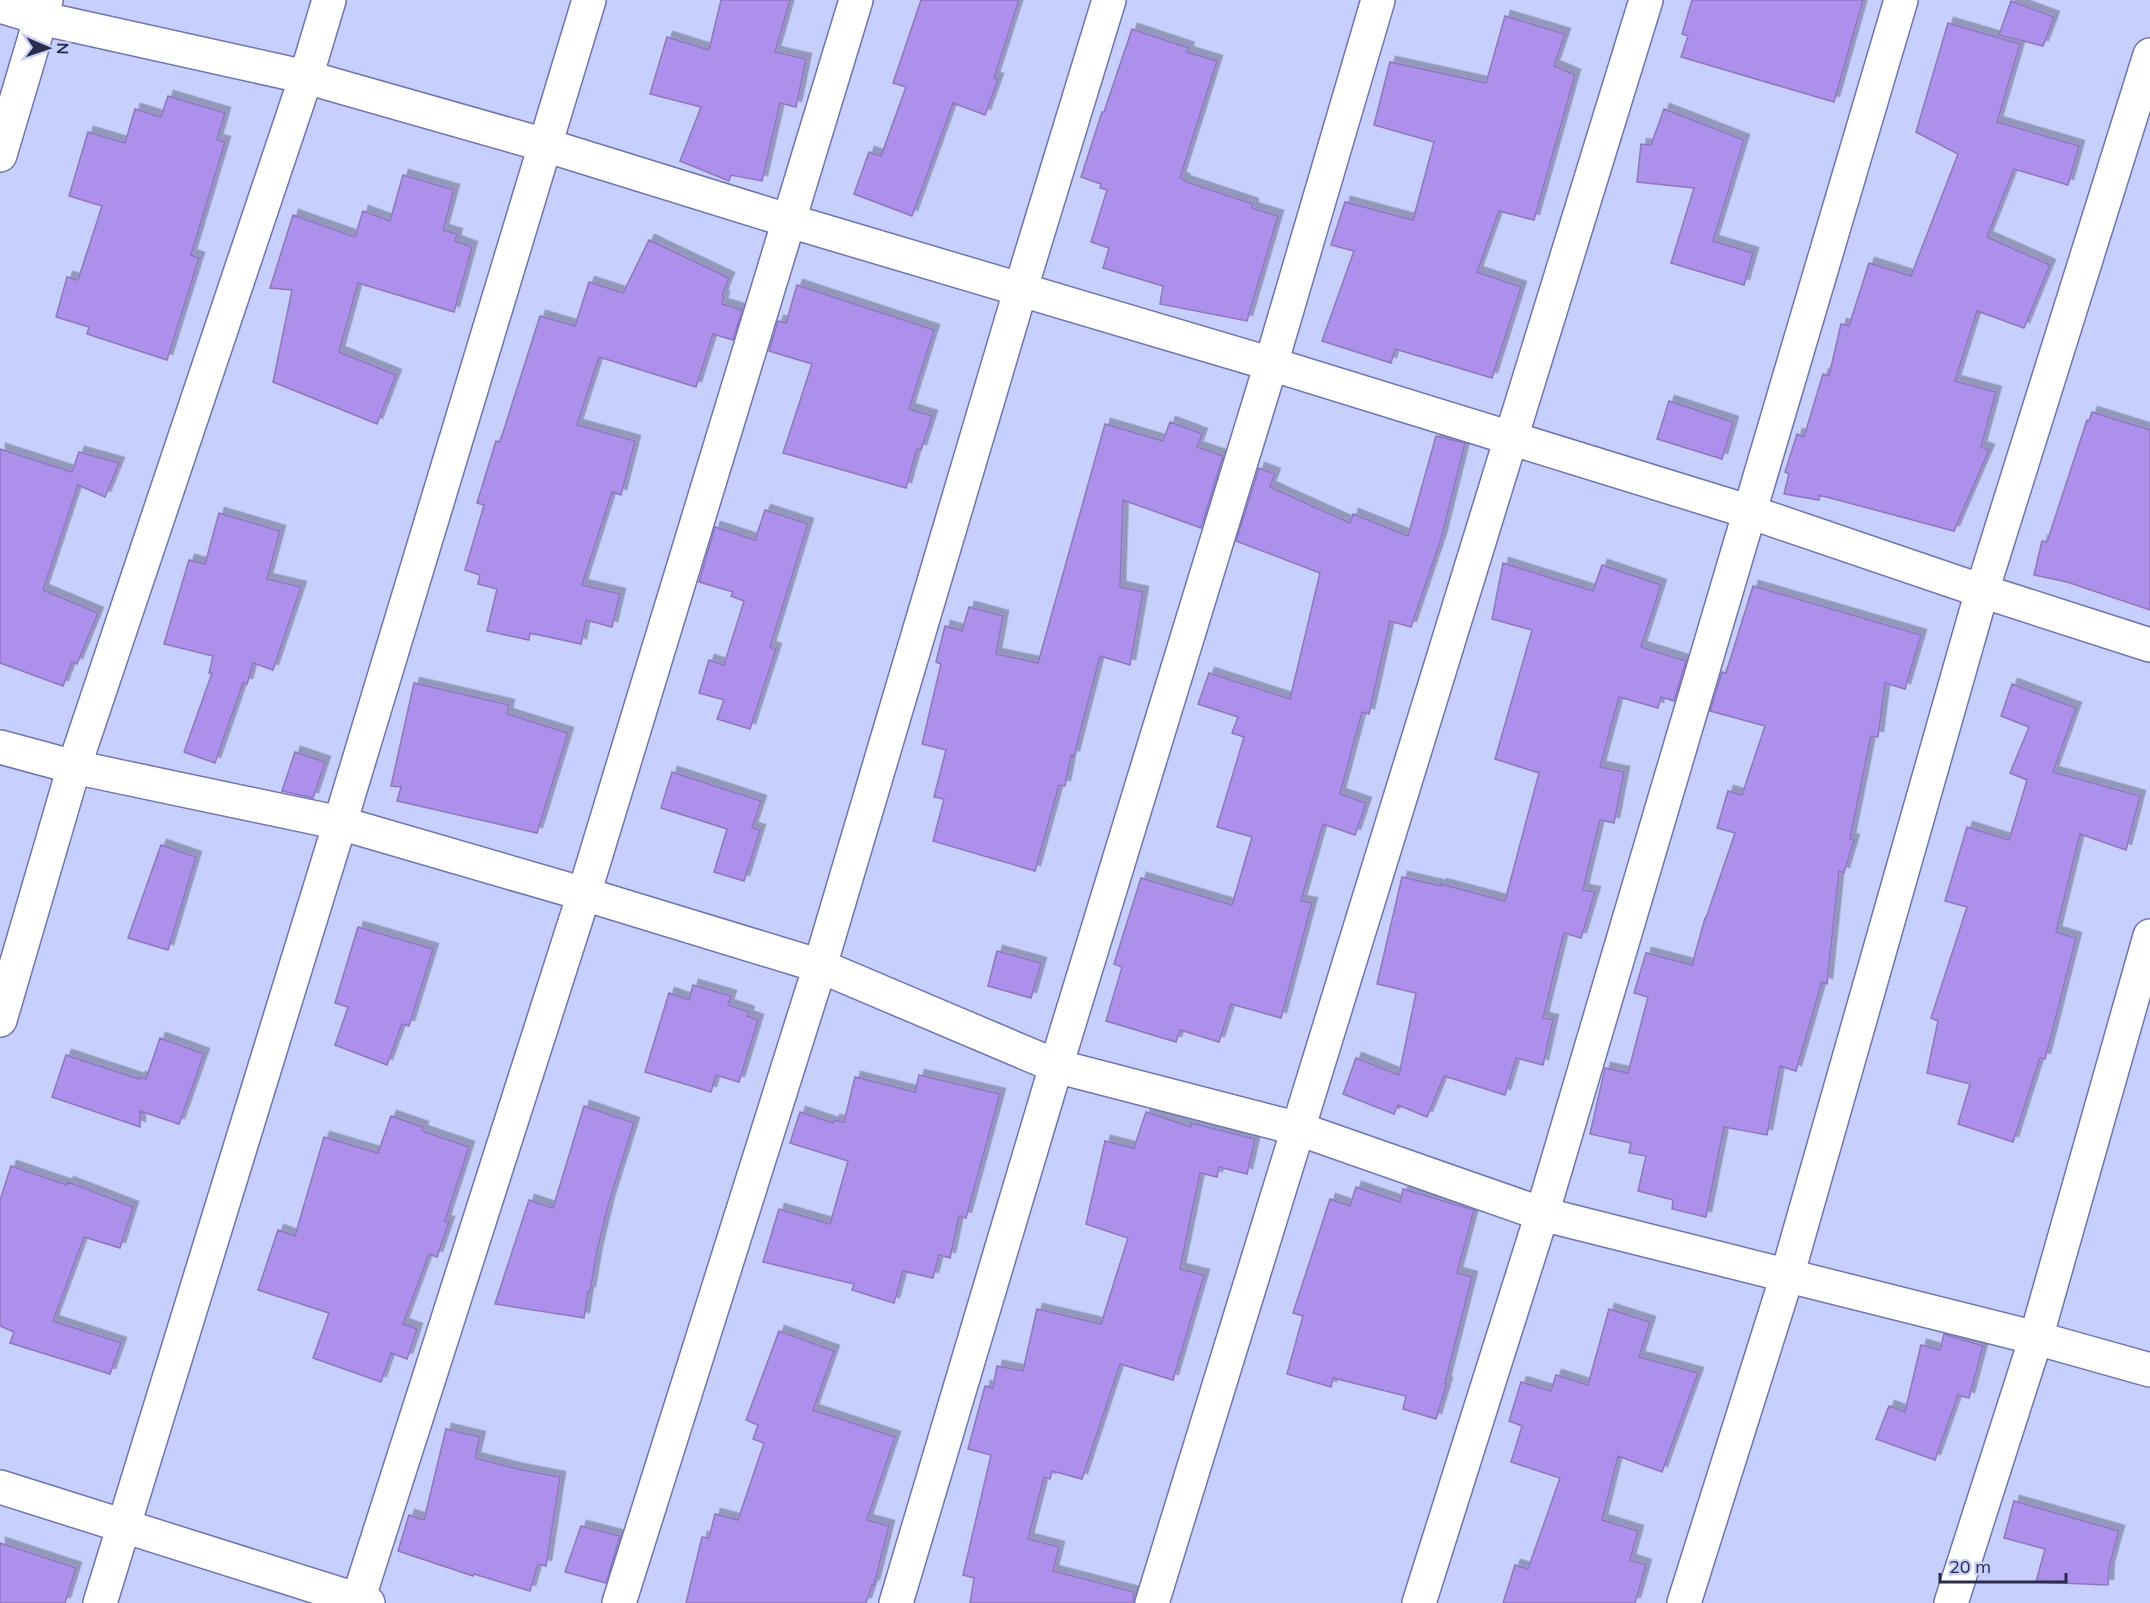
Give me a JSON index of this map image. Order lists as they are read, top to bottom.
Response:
{
  "scale_bar": "20 m",
  "north": "right"
}
